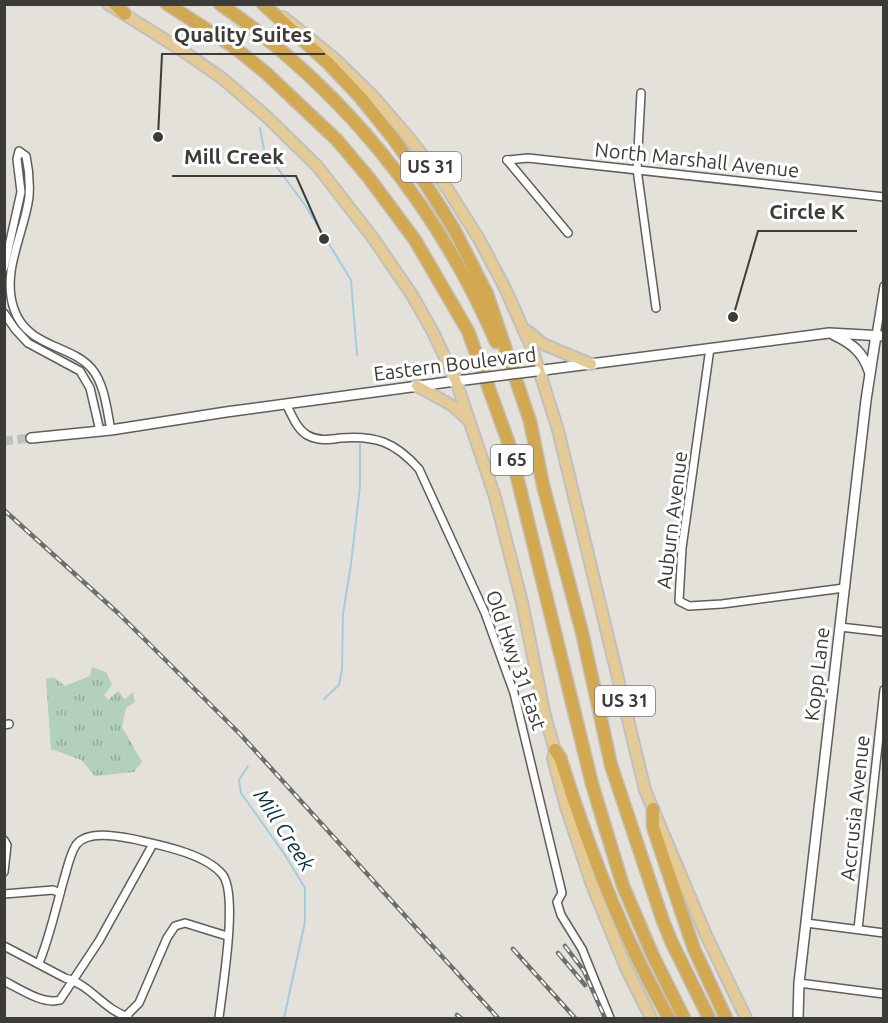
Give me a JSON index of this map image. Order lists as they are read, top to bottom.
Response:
{
  "streets": {
    "highway": ["I 65"],
    "main road": ["US 31", "Eastern Boulevard", "Kopp Lane"],
    "street": [
      "North Marshall Avenue",
      "Auburn Avenue",
      "Old Hwy 31 East",
      "Accrusia Avenue"
    ]
  },
  "crossings": [
    ["US 31", "Eastern Boulevard"],
    ["Eastern Boulevard", "Auburn Avenue"],
    ["Eastern Boulevard", "Old Hwy 31 East"],
    ["Eastern Boulevard", "Kopp Lane"],
    ["Auburn Avenue", "Kopp Lane"]
  ],
  "water": ["Mill Creek"],
  "places": ["Quality Suites", "Mill Creek", "Circle K"]
}
